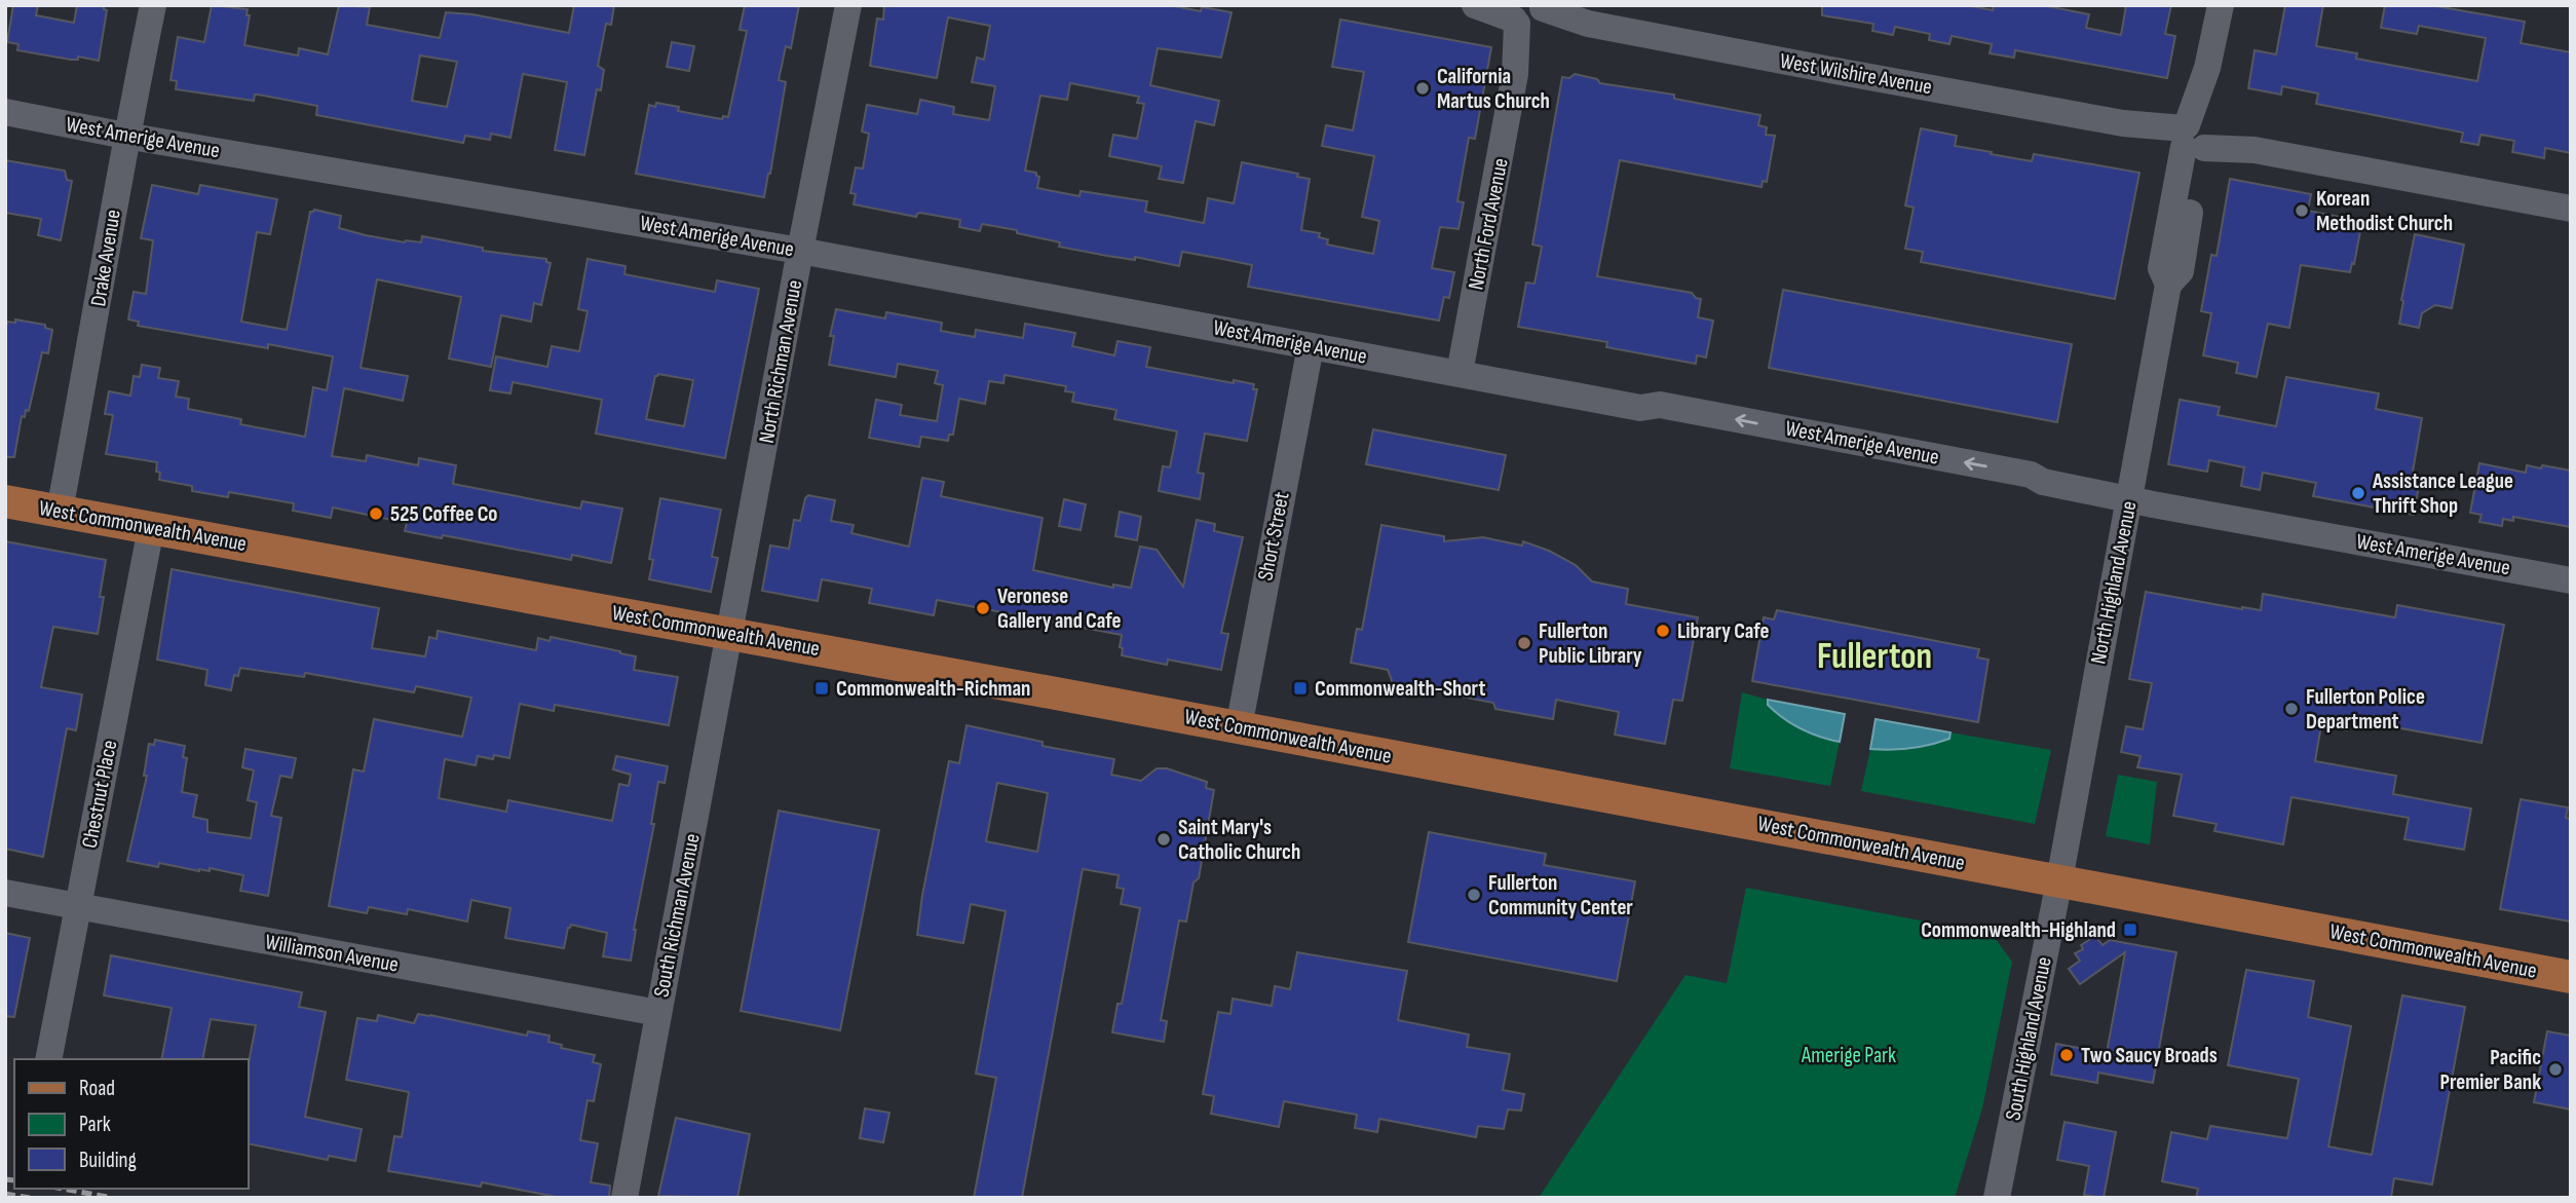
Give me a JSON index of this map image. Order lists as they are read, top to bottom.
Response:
{
  "streets": {
    "main road": ["West Commonwealth Avenue"],
    "street": [
      "West Wilshire Avenue",
      "West Amerige Avenue",
      "North Ford Avenue",
      "Drake Avenue",
      "North Richman Avenue",
      "Short Street",
      "North Highland Avenue",
      "Chestnut Place",
      "South Richman Avenue",
      "Williamson Avenue",
      "South Highland Avenue"
    ]
  },
  "crossings": [
    ["West Wilshire Avenue", "North Ford Avenue"],
    ["West Wilshire Avenue", "North Highland Avenue"],
    ["West Amerige Avenue", "North Ford Avenue"],
    ["West Amerige Avenue", "Drake Avenue"],
    ["West Amerige Avenue", "North Richman Avenue"],
    ["West Amerige Avenue", "Short Street"],
    ["West Amerige Avenue", "North Highland Avenue"],
    ["Drake Avenue", "West Commonwealth Avenue"],
    ["North Richman Avenue", "West Commonwealth Avenue"],
    ["North Richman Avenue", "South Richman Avenue"],
    ["West Commonwealth Avenue", "Short Street"],
    ["West Commonwealth Avenue", "North Highland Avenue"],
    ["West Commonwealth Avenue", "Chestnut Place"],
    ["West Commonwealth Avenue", "South Richman Avenue"],
    ["West Commonwealth Avenue", "South Highland Avenue"],
    ["North Highland Avenue", "South Highland Avenue"],
    ["Chestnut Place", "Williamson Avenue"],
    ["South Richman Avenue", "Williamson Avenue"]
  ],
  "districts": ["Fullerton"],
  "parks": ["Amerige Park"],
  "places": {
    "other": [
      "California Martus Church",
      "Korean Methodist Church",
      "Assistance League Thrift Shop",
      "525 Coffee Co",
      "Veronese Gallery and Cafe",
      "Library Cafe",
      "Fullerton Public Library",
      "Fullerton Police Department",
      "Saint Mary's Catholic Church",
      "Fullerton Community Center",
      "Two Saucy Broads",
      "Pacific Premier Bank"
    ],
    "transit": ["Commonwealth-Richman", "Commonwealth-Short", "Commonwealth-Highland"]
  },
  "legend": ["Road", "Park", "Building"]
}
